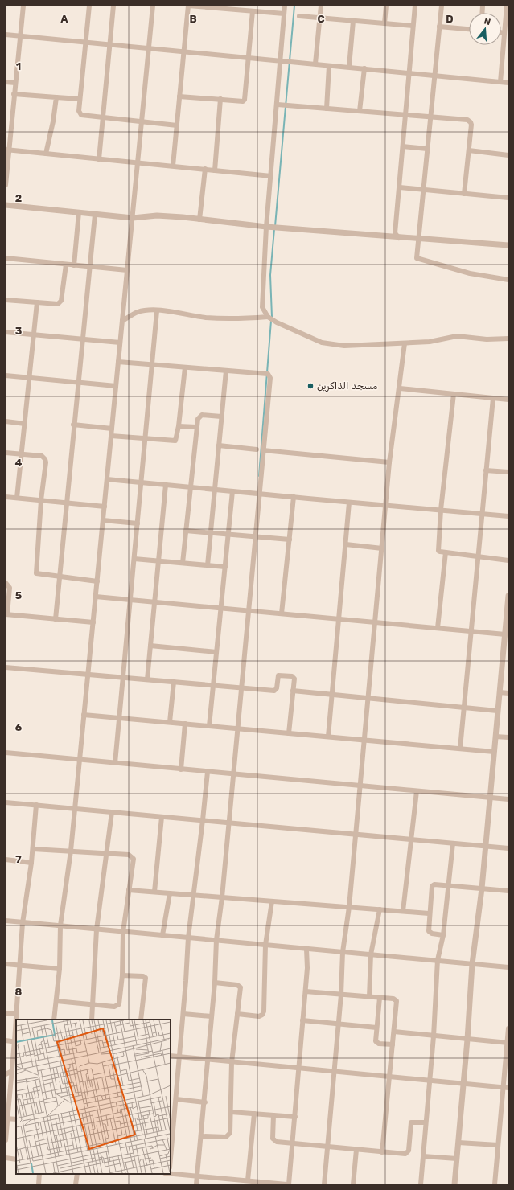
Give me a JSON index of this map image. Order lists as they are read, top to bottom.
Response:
{
  "places": ["مسجد الذاكرين"],
  "north": "top",
  "grid": {
    "columns": [
      "A",
      "B",
      "C",
      "D"
    ],
    "rows": [
      "1",
      "2",
      "3",
      "4",
      "5",
      "6",
      "7",
      "8"
    ]
  }
}
